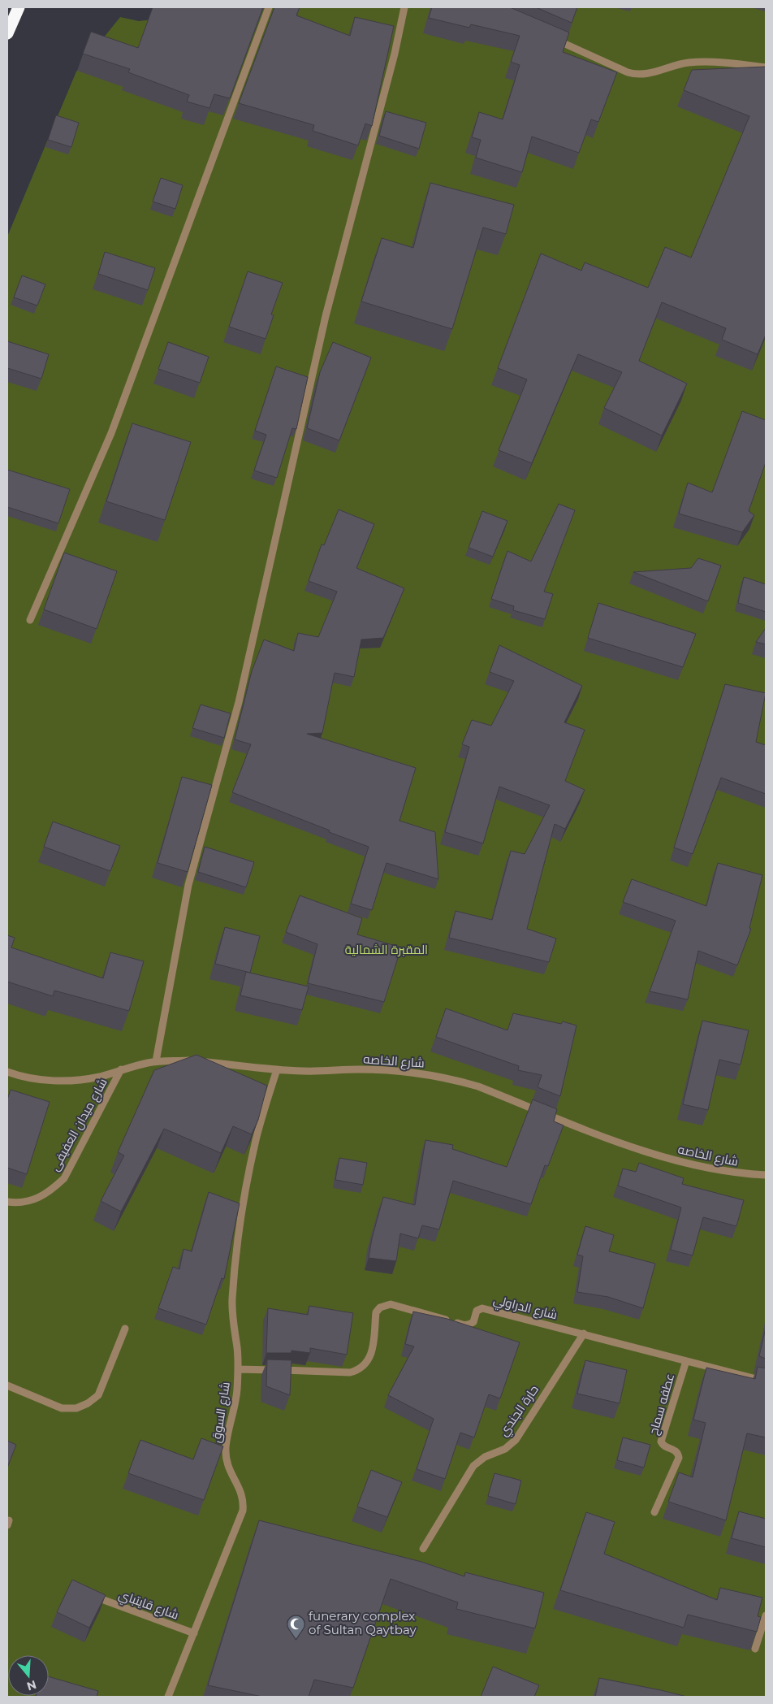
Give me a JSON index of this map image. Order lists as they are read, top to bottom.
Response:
{
  "streets": {
    "street": [
      "شارع الخاصه",
      "شارع ميدان العفيفى",
      "شارع الدراولي",
      "عطفه سماح",
      "حارة الجندي",
      "شارع السوق",
      "شارع قايتباي"
    ]
  },
  "crossings": [
    ["شارع الخاصه", "شارع ميدان العفيفى"],
    ["شارع الخاصه", "شارع السوق"],
    ["شارع الدراولي", "عطفه سماح"],
    ["شارع الدراولي", "حارة الجندي"],
    ["شارع الدراولي", "شارع السوق"],
    ["شارع السوق", "شارع قايتباي"]
  ],
  "parks": ["المقبرة الشمالية"],
  "places": {
    "mosque": ["funerary complex of Sultan Qaytbay"]
  },
  "north": "bottom"
}
